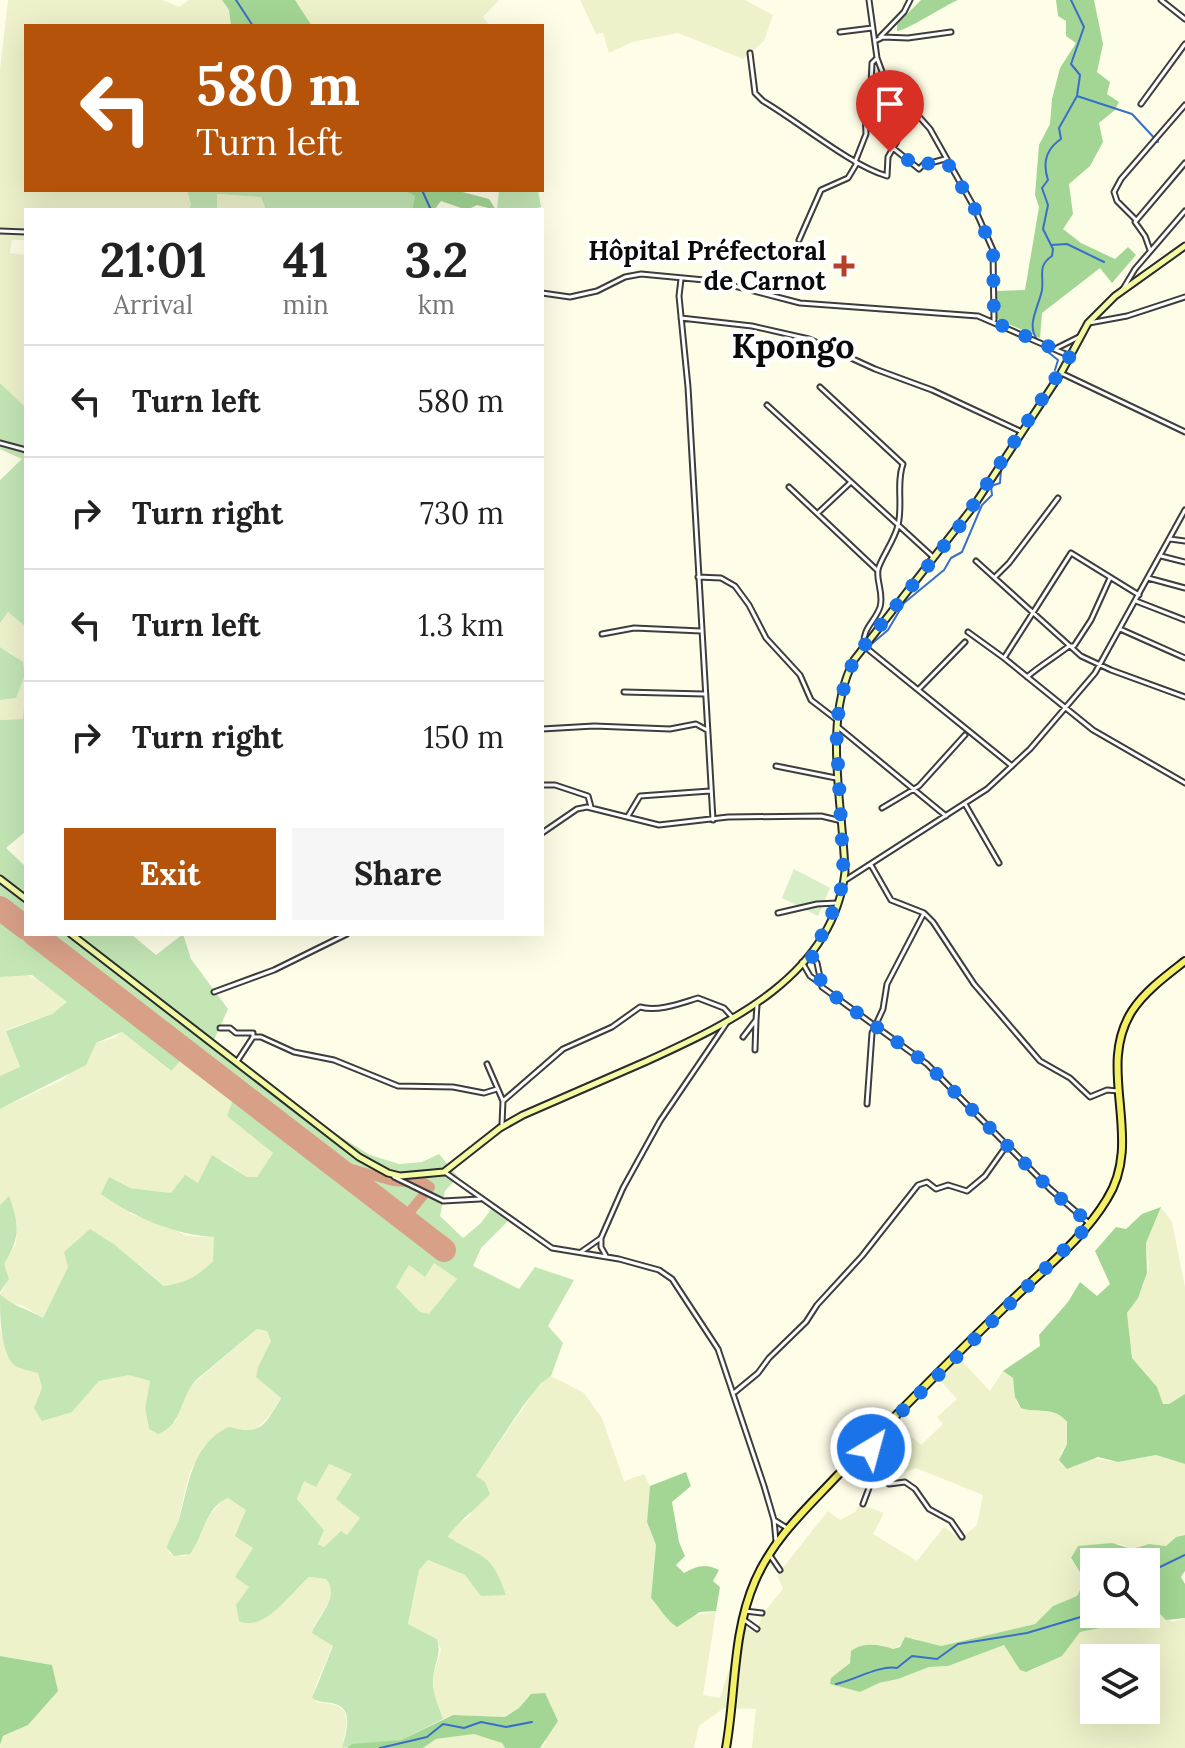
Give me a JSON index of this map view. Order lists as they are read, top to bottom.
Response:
{
  "districts": ["Kpongo"],
  "places": {
    "health": ["Hôpital Préfectoral de Carnot"]
  },
  "page": {
    "turn": ["580 m", "Turn left"],
    "eta": [
      "21:01",
      "Arrival",
      "41",
      "min",
      "3.2",
      "km"
    ],
    "list": [
      {
        "name": "Turn left",
        "value": "580 m"
      },
      {
        "name": "Turn right",
        "value": "730 m"
      },
      {
        "name": "Turn left",
        "value": "1.3 km"
      },
      {
        "name": "Turn right",
        "value": "150 m"
      }
    ],
    "buttons": ["Exit", "Share"]
  }
}
